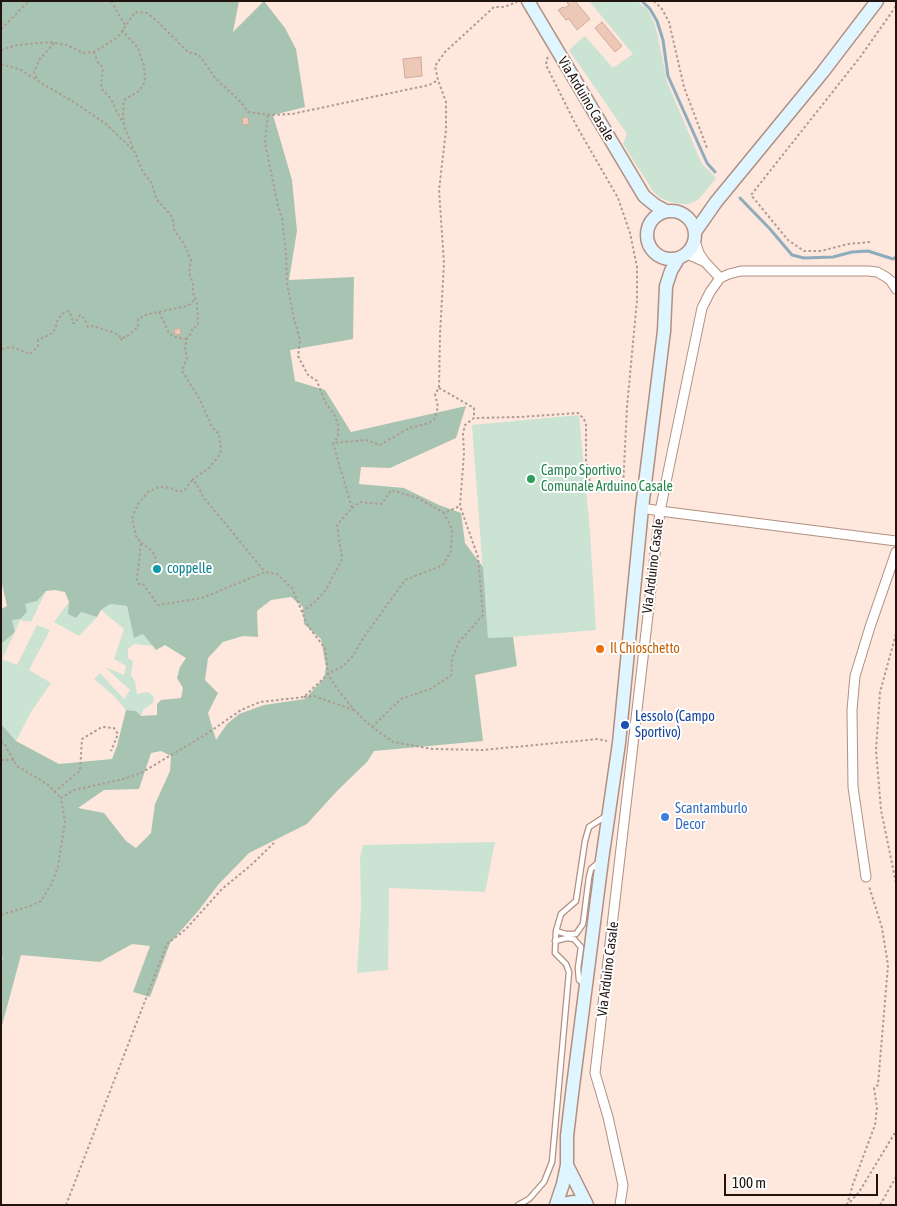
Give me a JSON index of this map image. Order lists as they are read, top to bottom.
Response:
{
  "streets": {
    "main road": ["Via Arduino Casale"]
  },
  "places": [
    "Campo Sportivo Comunale Arduino Casale",
    "coppelle",
    "Il Chioschetto",
    "Lessolo (Campo Sportivo)",
    "Scantamburlo Decor"
  ],
  "scale_bar": "100 m"
}
